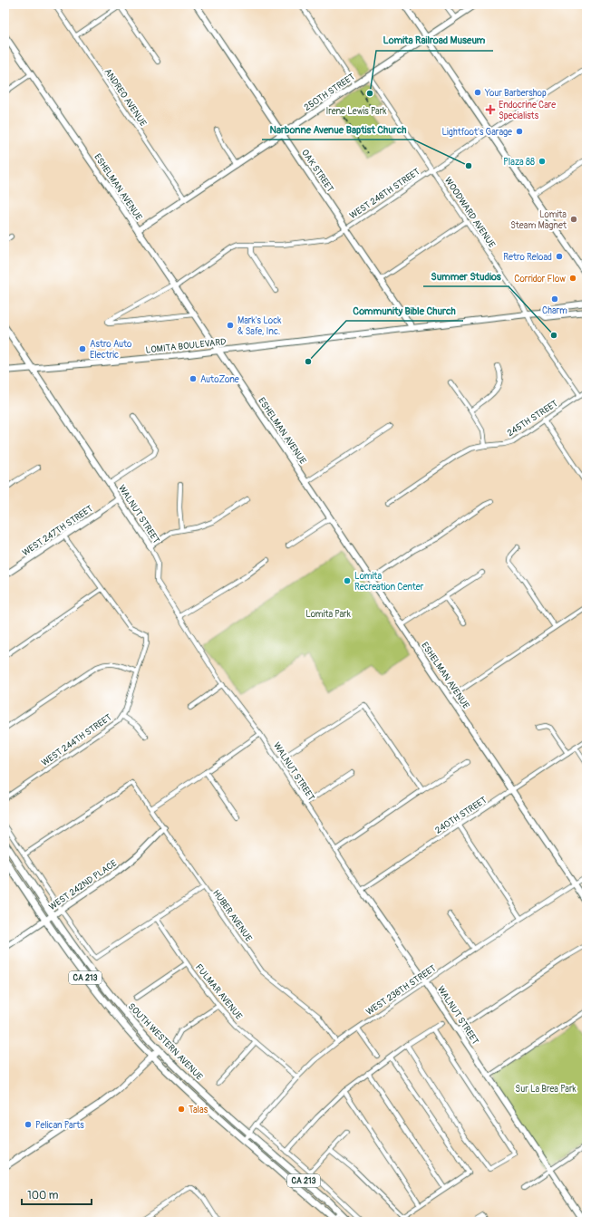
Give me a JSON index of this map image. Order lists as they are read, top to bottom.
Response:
{
  "streets": {
    "main road": ["CA 213", "SOUTH WESTERN AVENUE"],
    "street": [
      "250TH STREET",
      "ANDREO AVENUE",
      "OAK STREET",
      "ESHELMAN AVENUE",
      "WEST 248TH STREET",
      "WOODWARD AVENUE",
      "LOMITA BOULEVARD",
      "245TH STREET",
      "WALNUT STREET",
      "WEST 247TH STREET",
      "WEST 244TH STREET",
      "240TH STREET",
      "WEST 242ND PLACE",
      "HUBER AVENUE",
      "WEST 238TH STREET",
      "FULMAR AVENUE"
    ]
  },
  "crossings": [
    ["250TH STREET", "ANDREO AVENUE"],
    ["250TH STREET", "OAK STREET"],
    ["250TH STREET", "ESHELMAN AVENUE"],
    ["250TH STREET", "WOODWARD AVENUE"],
    ["OAK STREET", "WEST 248TH STREET"],
    ["OAK STREET", "LOMITA BOULEVARD"],
    ["ESHELMAN AVENUE", "WEST 248TH STREET"],
    ["ESHELMAN AVENUE", "LOMITA BOULEVARD"],
    ["ESHELMAN AVENUE", "240TH STREET"],
    ["ESHELMAN AVENUE", "WEST 238TH STREET"],
    ["WEST 248TH STREET", "WOODWARD AVENUE"],
    ["WOODWARD AVENUE", "LOMITA BOULEVARD"],
    ["WOODWARD AVENUE", "245TH STREET"],
    ["LOMITA BOULEVARD", "WALNUT STREET"],
    ["WALNUT STREET", "WEST 247TH STREET"],
    ["WALNUT STREET", "240TH STREET"],
    ["WALNUT STREET", "WEST 238TH STREET"],
    ["WEST 242ND PLACE", "HUBER AVENUE"],
    ["WEST 242ND PLACE", "SOUTH WESTERN AVENUE"],
    ["HUBER AVENUE", "WEST 238TH STREET"],
    ["WEST 238TH STREET", "FULMAR AVENUE"],
    ["WEST 238TH STREET", "SOUTH WESTERN AVENUE"]
  ],
  "parks": ["Irene Lewis Park", "Lomita Park", "Sur La Brea Park"],
  "places": {
    "other": [
      "Your Barbershop",
      "Lomita Railroad Museum",
      "Lightfoot's Garage",
      "Plaza 88",
      "Narbonne Avenue Baptist Church",
      "Lomita Steam Magnet",
      "Retro Reload",
      "Corridor Flow",
      "Charm",
      "Mark's Lock & Safe, Inc.",
      "Summer Studios",
      "Astro Auto Electric",
      "Community Bible Church",
      "AutoZone",
      "Lomita Recreation Center",
      "Talas",
      "Pelican Parts"
    ],
    "health": ["Endocrine Care Specialists"]
  },
  "scale_bar": "100 m"
}
